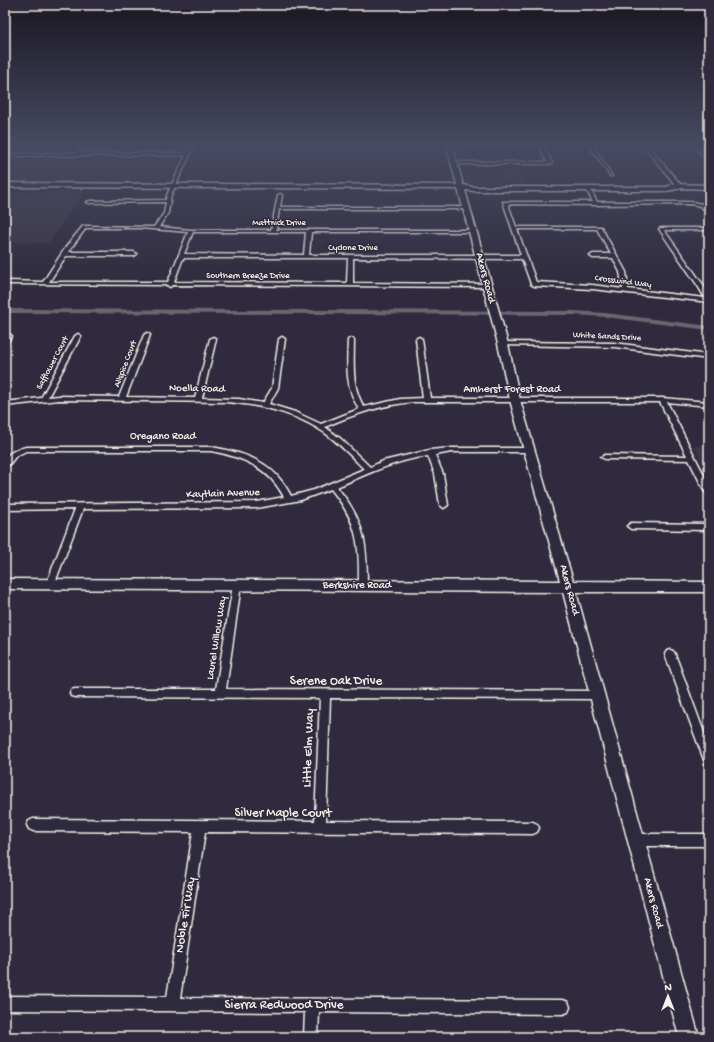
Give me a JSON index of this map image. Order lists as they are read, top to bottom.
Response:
{
  "streets": {
    "street": [
      "Mattnick Drive",
      "Cyclone Drive",
      "Southern Breeze Drive",
      "Akers Road",
      "Crosswind Way",
      "White Sands Drive",
      "Safflower Court",
      "Allspice Court",
      "Noella Road",
      "Amherst Forest Road",
      "Oregano Road",
      "Kaytlain Avenue",
      "Berkshire Road",
      "Laurel Willow Way",
      "Serene Oak Drive",
      "Little Elm Way",
      "Silver Maple Court",
      "Noble Fir Way",
      "Sierra Redwood Drive"
    ]
  },
  "crossings": [
    ["Mattnick Drive", "Akers Road"],
    ["Cyclone Drive", "Akers Road"],
    ["Cyclone Drive", "Crosswind Way"],
    ["Southern Breeze Drive", "Akers Road"],
    ["Akers Road", "White Sands Drive"],
    ["Akers Road", "Amherst Forest Road"],
    ["Akers Road", "Kaytlain Avenue"],
    ["Akers Road", "Berkshire Road"],
    ["Akers Road", "Serene Oak Drive"],
    ["Safflower Court", "Noella Road"],
    ["Allspice Court", "Noella Road"],
    ["Noella Road", "Amherst Forest Road"],
    ["Noella Road", "Kaytlain Avenue"],
    ["Oregano Road", "Kaytlain Avenue"],
    ["Berkshire Road", "Laurel Willow Way"],
    ["Laurel Willow Way", "Serene Oak Drive"],
    ["Serene Oak Drive", "Little Elm Way"],
    ["Little Elm Way", "Silver Maple Court"],
    ["Silver Maple Court", "Noble Fir Way"],
    ["Noble Fir Way", "Sierra Redwood Drive"]
  ],
  "north": "top"
}
